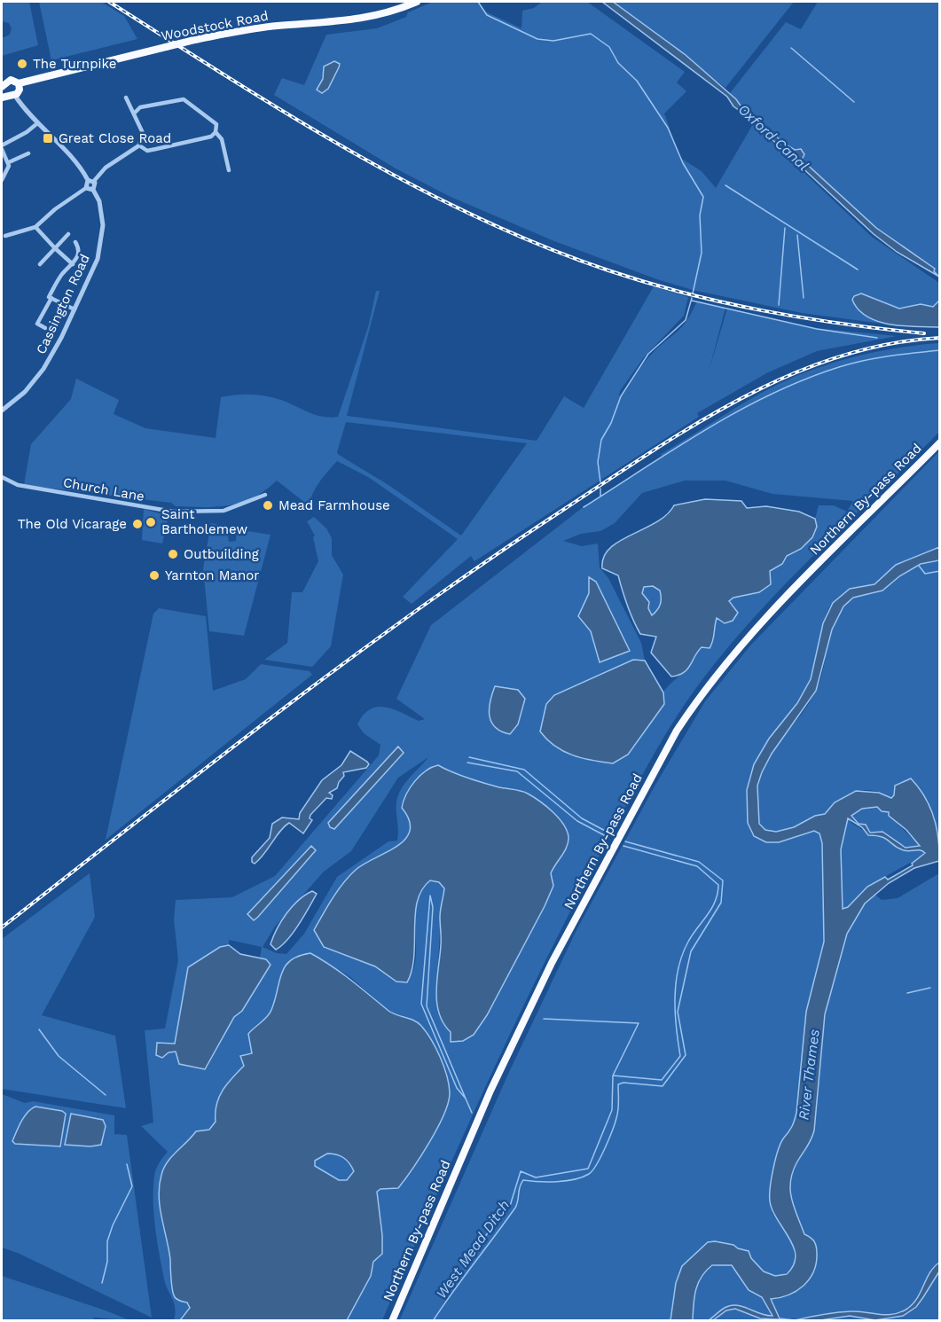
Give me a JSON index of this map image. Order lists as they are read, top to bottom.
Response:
{
  "streets": {
    "highway": ["Woodstock Road", "Northern By-pass Road"],
    "street": ["Cassington Road", "Church Lane"]
  },
  "water": ["Oxford Canal", "River Thames", "West Mead Ditch"],
  "places": {
    "other": [
      "The Turnpike",
      "Mead Farmhouse",
      "Saint Bartholemew",
      "The Old Vicarage",
      "Outbuilding",
      "Yarnton Manor"
    ],
    "transit": ["Great Close Road"]
  }
}
